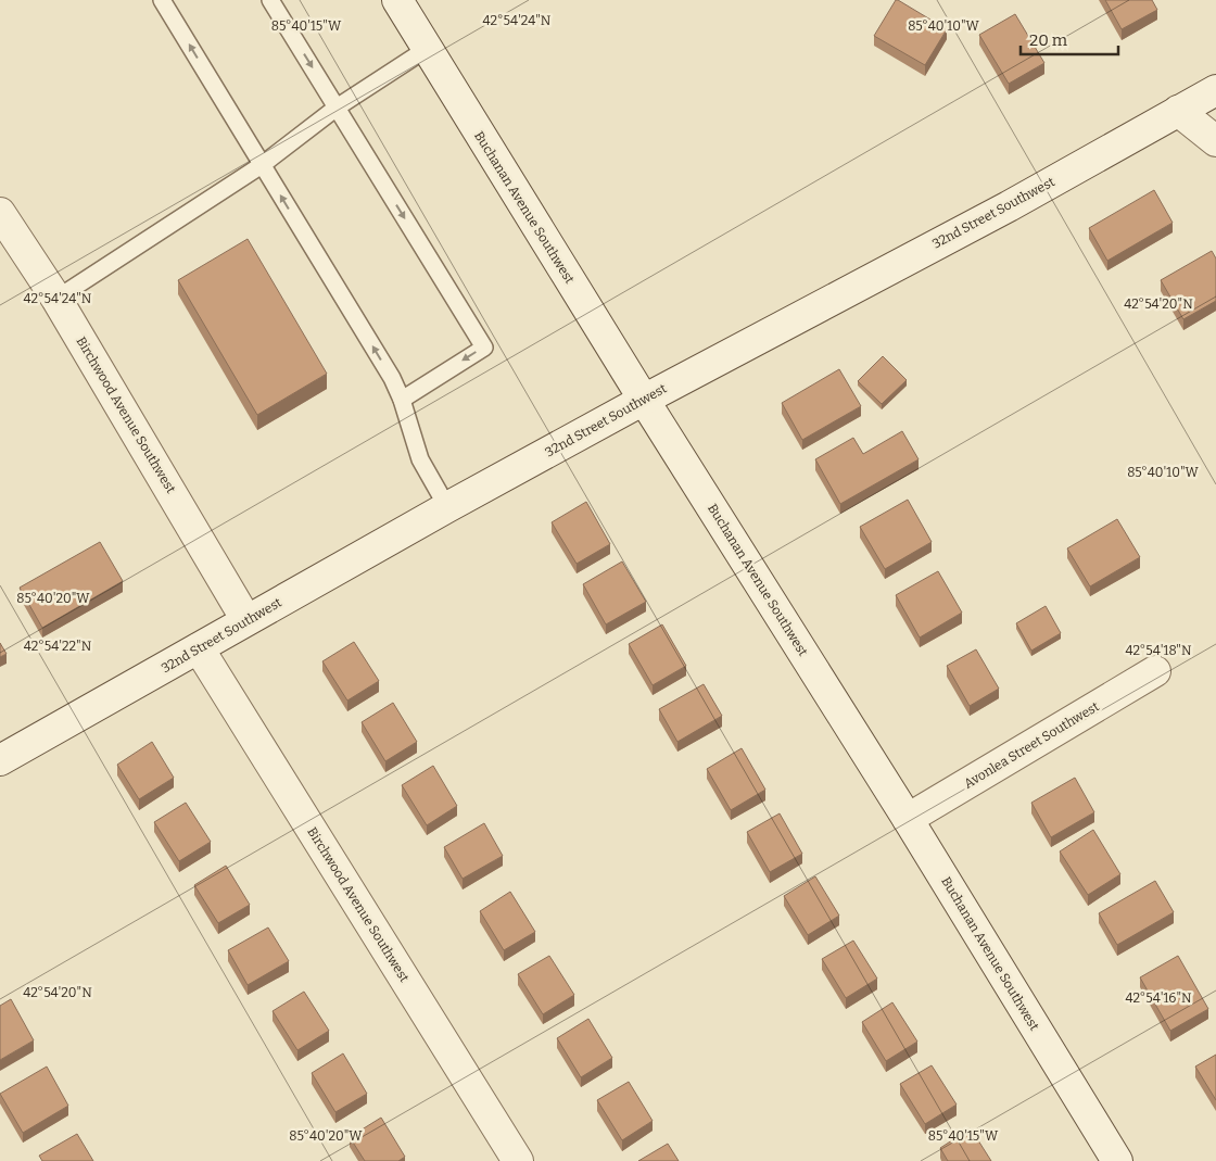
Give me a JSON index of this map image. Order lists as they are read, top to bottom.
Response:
{
  "streets": {
    "street": [
      "Buchanan Avenue Southwest",
      "32nd Street Southwest",
      "Birchwood Avenue Southwest",
      "Avonlea Street Southwest"
    ]
  },
  "crossings": [
    ["Buchanan Avenue Southwest", "32nd Street Southwest"],
    ["Buchanan Avenue Southwest", "Avonlea Street Southwest"],
    ["32nd Street Southwest", "Birchwood Avenue Southwest"]
  ],
  "scale_bar": "20 m",
  "coordinates": [
    "42°54'24\"N",
    "85°40'15\"W",
    "85°40'10\"W",
    "42°54'20\"N",
    "85°40'20\"W",
    "42°54'22\"N",
    "42°54'18\"N",
    "42°54'16\"N"
  ]
}
